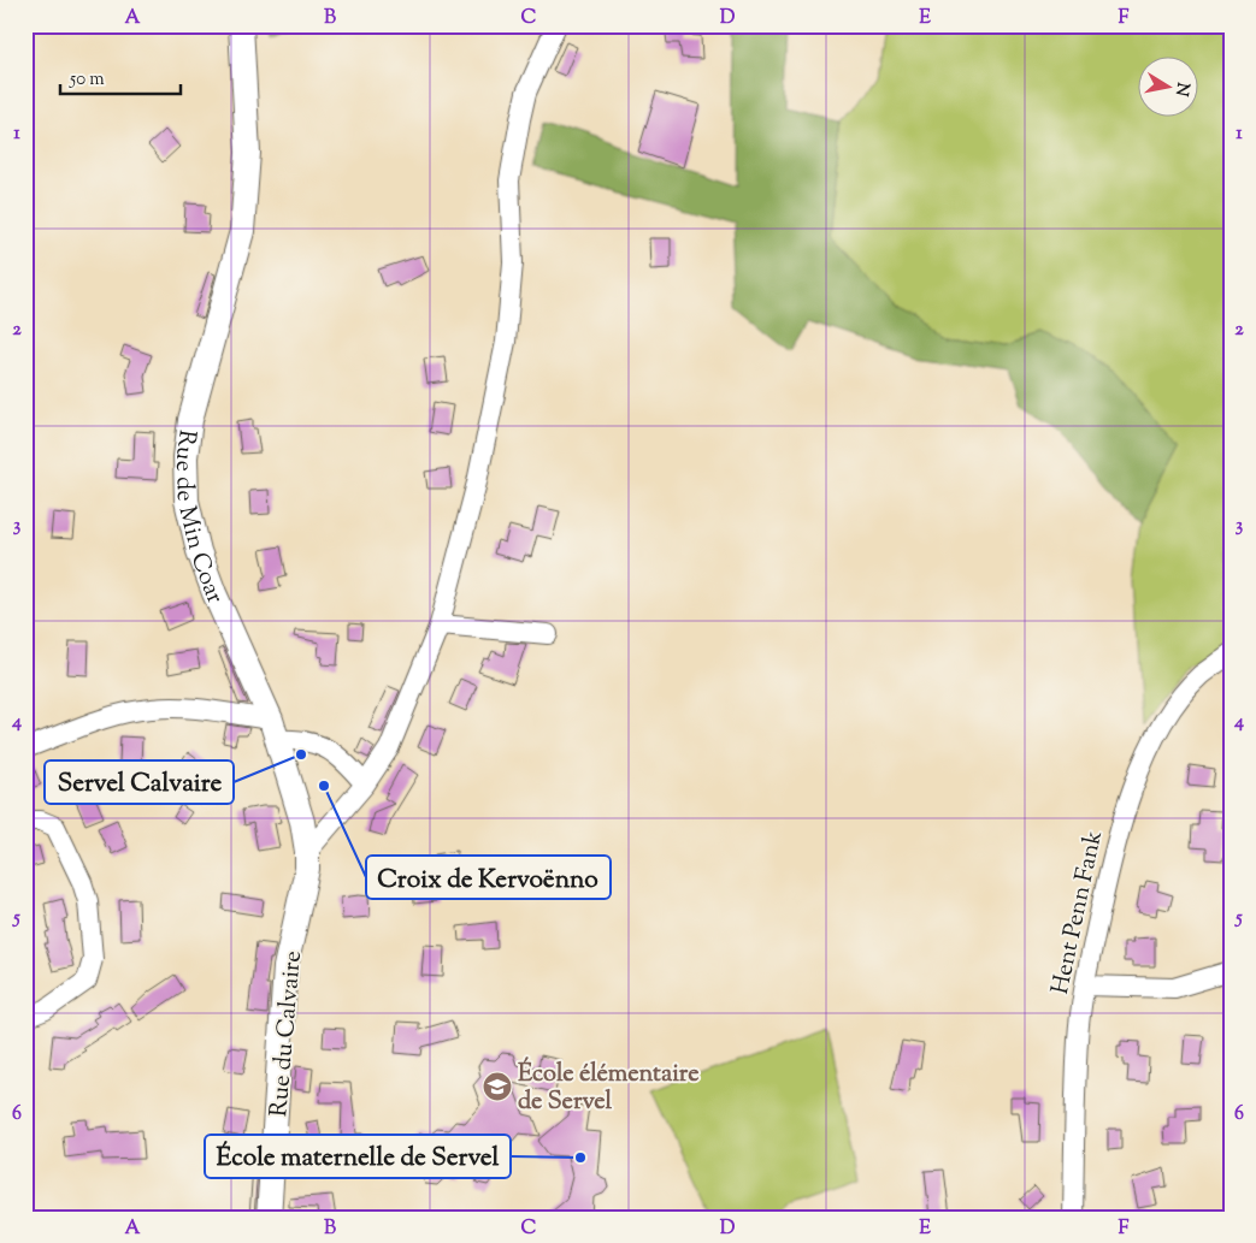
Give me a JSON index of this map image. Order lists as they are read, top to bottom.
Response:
{
  "streets": {
    "street": ["Rue de Min Coar", "Hent Penn Fank", "Rue du Calvaire"]
  },
  "crossings": [
    ["Rue de Min Coar", "Rue du Calvaire"]
  ],
  "places": {
    "other": ["Servel Calvaire", "Croix de Kervoënno", "École maternelle de Servel"],
    "school or university": ["École élémentaire de Servel"]
  },
  "scale_bar": "50 m",
  "north": "right",
  "grid": {
    "columns": [
      "A",
      "B",
      "C",
      "D",
      "E",
      "F"
    ],
    "rows": [
      "1",
      "2",
      "3",
      "4",
      "5",
      "6"
    ]
  }
}
